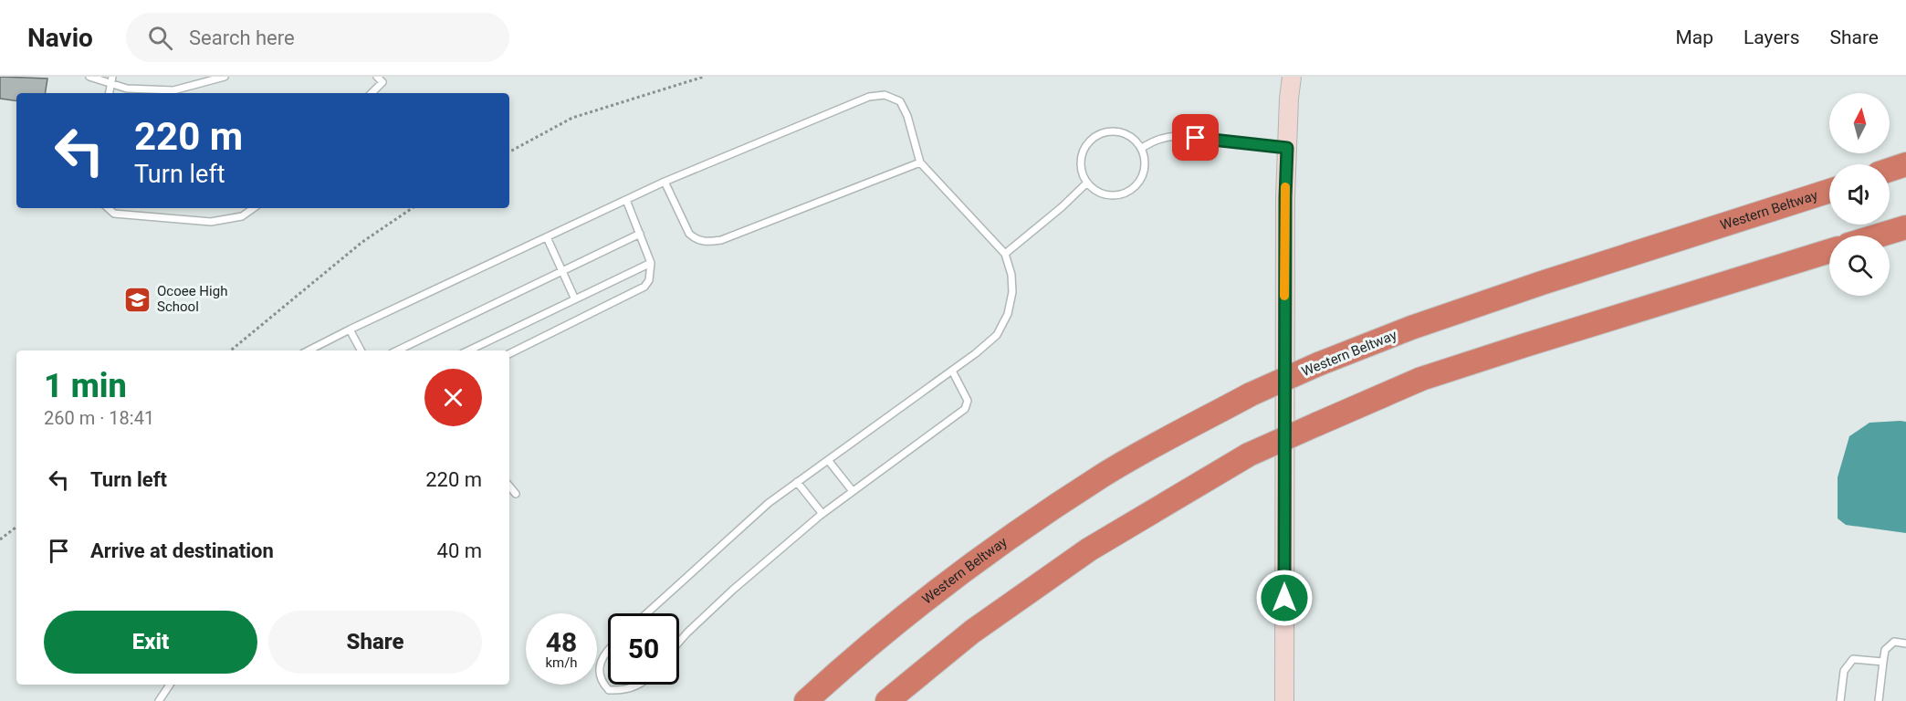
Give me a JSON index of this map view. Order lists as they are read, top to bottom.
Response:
{
  "streets": {
    "highway": ["Western Beltway"]
  },
  "places": {
    "school or university": ["Ocoee High School"]
  },
  "north": "top",
  "page": {
    "header": "Navio",
    "search": "Search here",
    "nav": ["Map", "Layers", "Share"],
    "turn": ["220 m", "Turn left"],
    "heading": ["1 min", "260 m · 18:41"],
    "list": [
      {
        "name": "Turn left",
        "value": "220 m"
      },
      {
        "name": "Arrive at destination",
        "value": "40 m"
      }
    ],
    "buttons": ["Exit", "Share"],
    "speed": "48 km/h",
    "limit": "50"
  }
}
